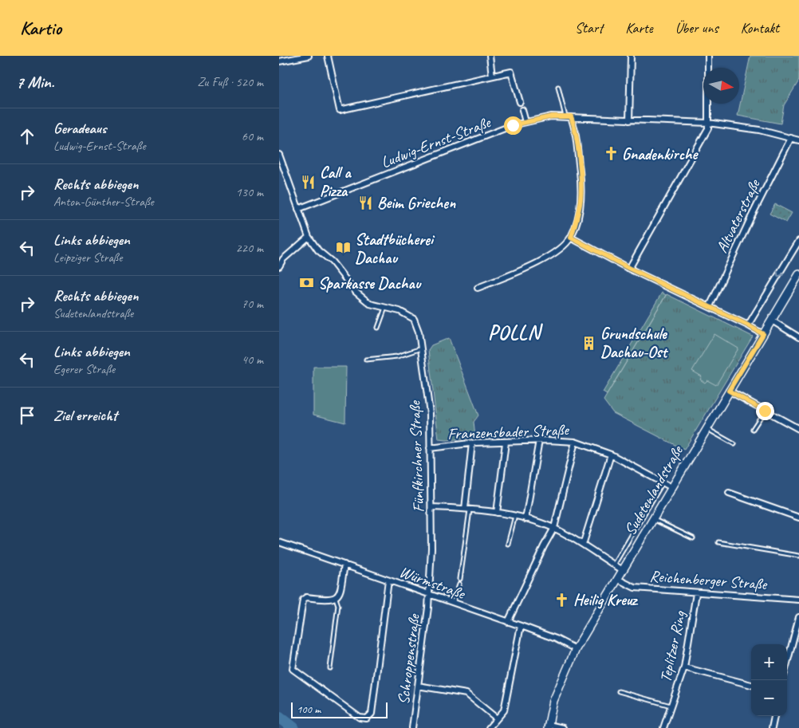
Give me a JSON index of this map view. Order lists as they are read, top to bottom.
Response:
{
  "streets": {
    "street": [
      "Ludwig-Ernst-Straße",
      "Altvaterstraße",
      "Franzensbader Straße",
      "Fünfkirchner Straße",
      "Sudetenlandstraße",
      "Reichenberger Straße",
      "Würmstraße",
      "Teplitzer Ring",
      "Schroppenstraße"
    ]
  },
  "crossings": [
    ["Ludwig-Ernst-Straße", "Altvaterstraße"],
    ["Franzensbader Straße", "Fünfkirchner Straße"],
    ["Franzensbader Straße", "Sudetenlandstraße"],
    ["Fünfkirchner Straße", "Würmstraße"],
    ["Fünfkirchner Straße", "Schroppenstraße"],
    ["Sudetenlandstraße", "Reichenberger Straße"],
    ["Sudetenlandstraße", "Würmstraße"],
    ["Reichenberger Straße", "Teplitzer Ring"],
    ["Würmstraße", "Schroppenstraße"]
  ],
  "districts": ["POLLN"],
  "places": {
    "church": ["Gnadenkirche", "Heilig Kreuz"],
    "restaurant": ["Call a Pizza", "Beim Griechen"],
    "library": ["Stadtbücherei Dachau"],
    "bank": ["Sparkasse Dachau"],
    "building": ["Grundschule Dachau-Ost"]
  },
  "scale_bar": "100 m",
  "north": "right",
  "page": {
    "header": "Kartio",
    "nav": [
      "Start",
      "Karte",
      "Über uns",
      "Kontakt"
    ],
    "heading": ["7 Min.", "Zu Fuß · 520 m"],
    "list": [
      ["Geradeaus", "Ludwig-Ernst-Straße", "60 m"],
      ["Rechts abbiegen", "Anton-Günther-Straße", "130 m"],
      ["Links abbiegen", "Leipziger Straße", "220 m"],
      ["Rechts abbiegen", "Sudetenlandstraße", "70 m"],
      ["Links abbiegen", "Egerer Straße", "40 m"],
      "Ziel erreicht"
    ],
    "map_buttons": ["+", "−"],
    "scale": "100 m"
  }
}
